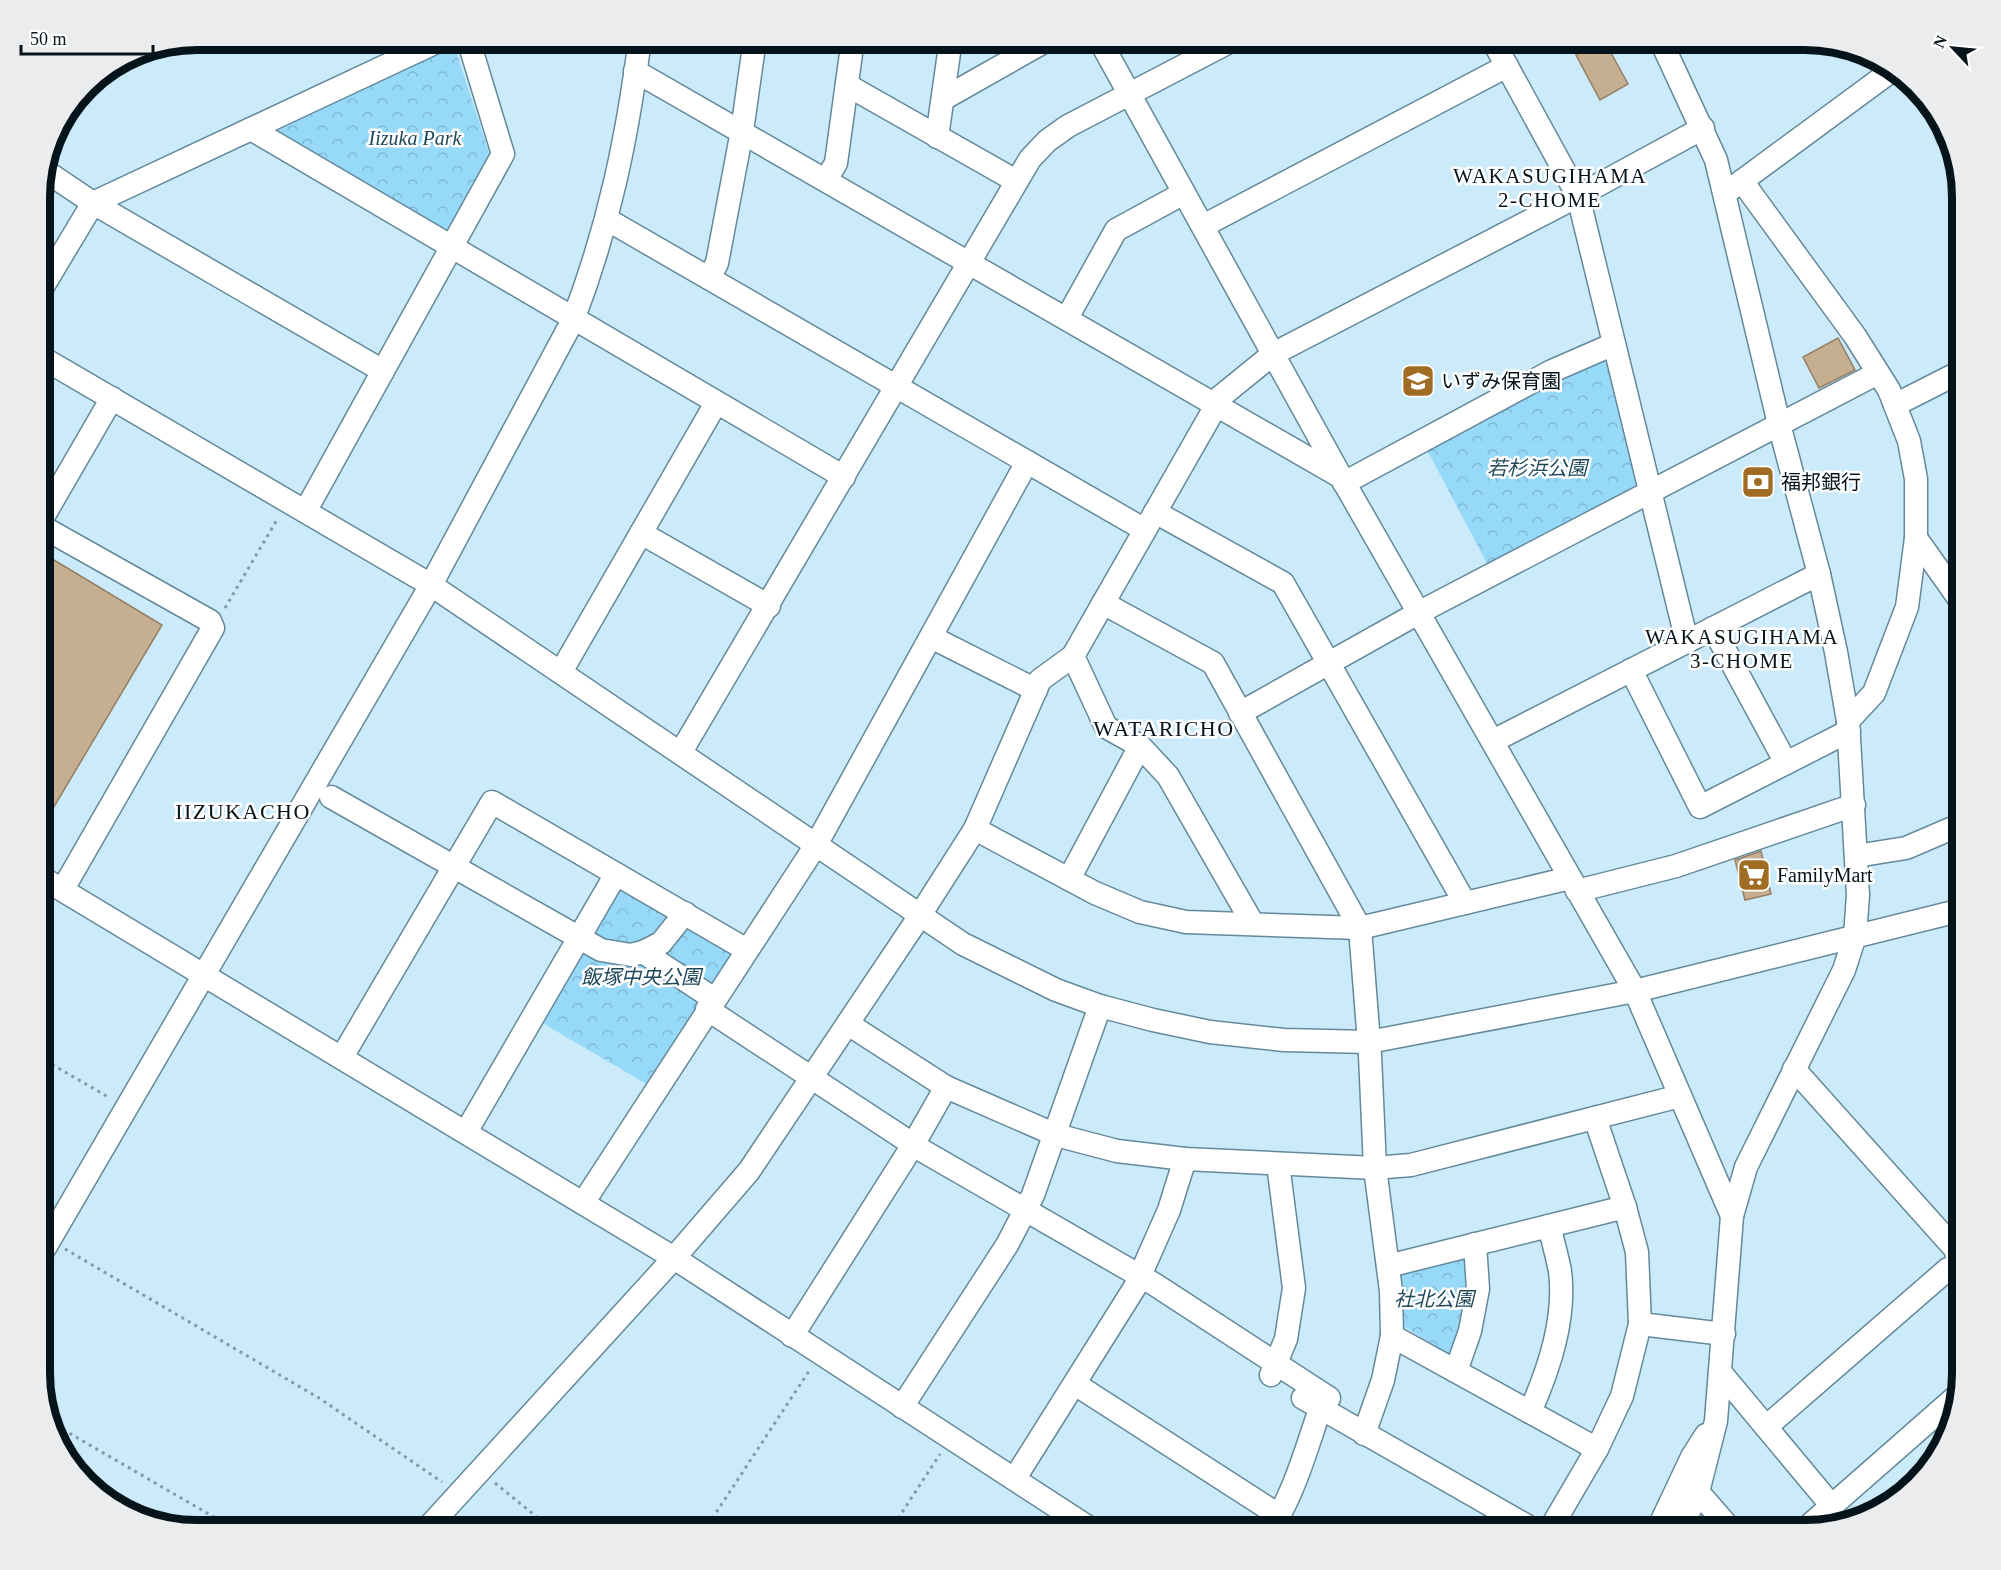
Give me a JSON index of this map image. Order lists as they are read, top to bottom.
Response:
{
  "districts": [
    "WAKASUGIHAMA 2-CHOME",
    "WAKASUGIHAMA 3-CHOME",
    "WATARICHO",
    "IIZUKACHO"
  ],
  "parks": [
    "Iizuka Park",
    "若杉浜公園",
    "飯塚中央公園",
    "社北公園"
  ],
  "places": {
    "school or university": ["いずみ保育園"],
    "bank": ["福邦銀行"],
    "supermarket": ["FamilyMart"]
  },
  "scale_bar": "50 m",
  "north": "top left"
}
